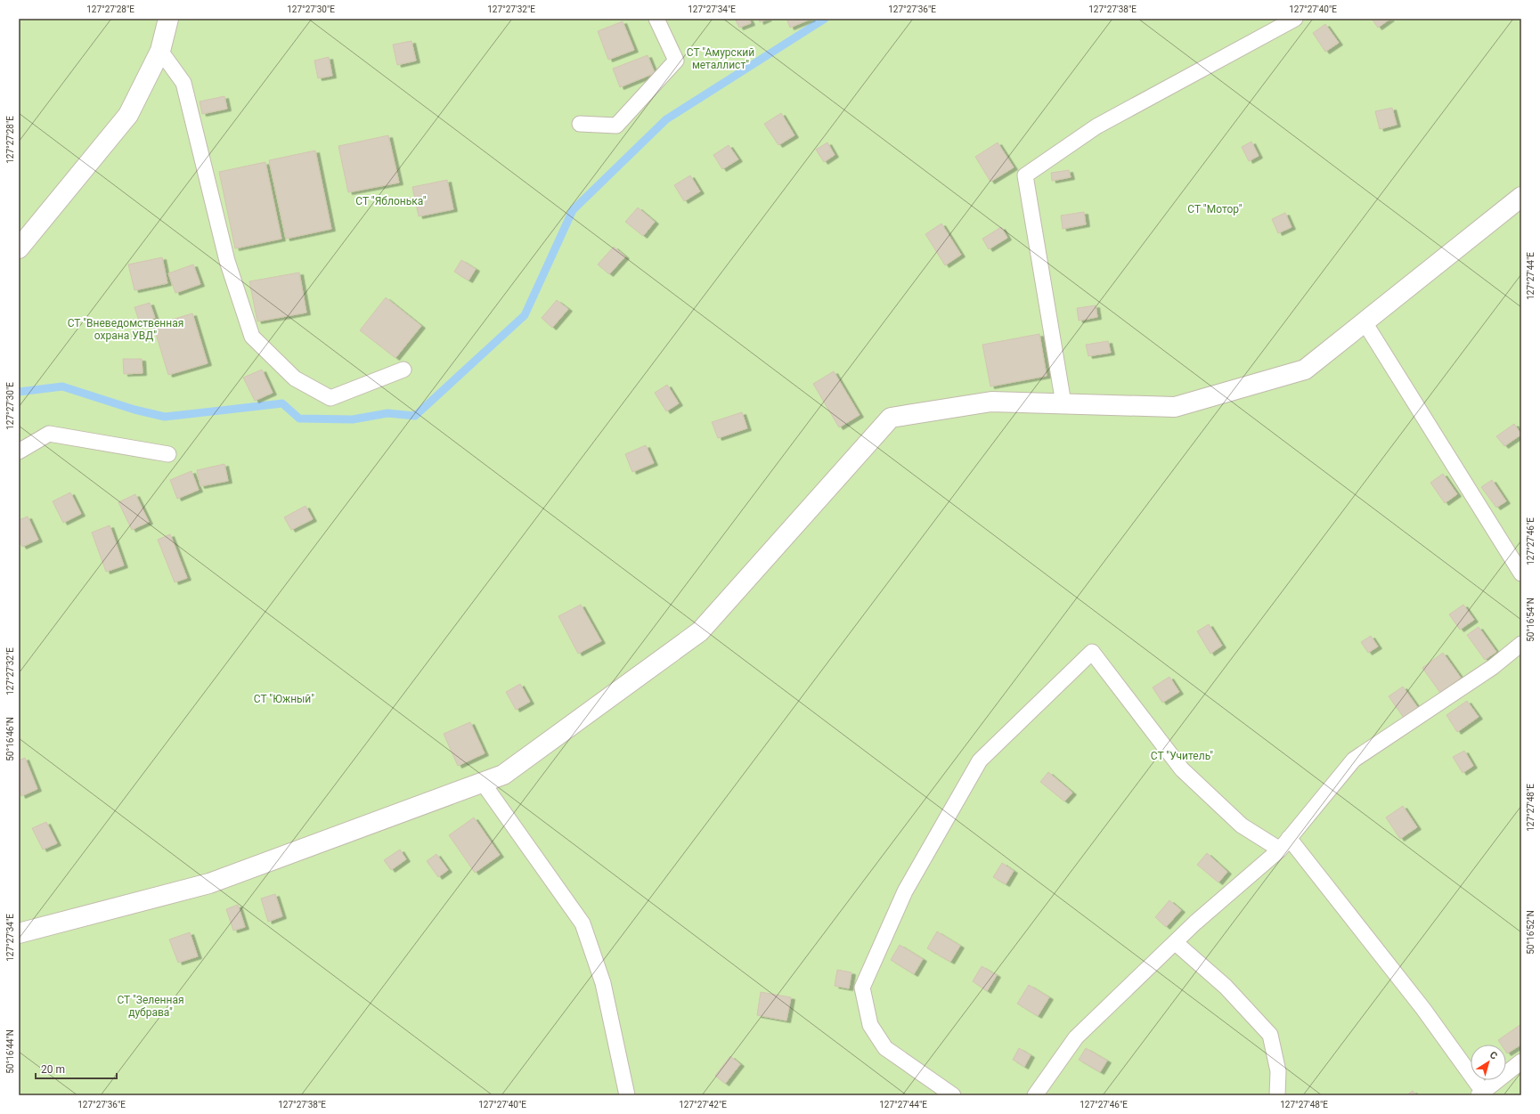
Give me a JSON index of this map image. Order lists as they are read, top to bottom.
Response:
{
  "parks": [
    "СТ \"Амурский металлист\"",
    "СТ \"Яблонька\"",
    "СТ \"Мотор\"",
    "СТ \"Вневедомственная охрана УВД\"",
    "СТ \"Южный\"",
    "СТ \"Учитель\"",
    "СТ \"Зеленная дубрава\""
  ],
  "scale_bar": "20 m",
  "north": "top right",
  "coordinates": [
    "127°27'28\"E",
    "127°27'30\"E",
    "127°27'32\"E",
    "127°27'34\"E",
    "127°27'36\"E",
    "127°27'38\"E",
    "127°27'40\"E",
    "127°27'44\"E",
    "127°27'46\"E",
    "50°16'54\"N",
    "50°16'46\"N",
    "127°27'48\"E",
    "50°16'52\"N",
    "50°16'44\"N",
    "127°27'42\"E"
  ]
}
